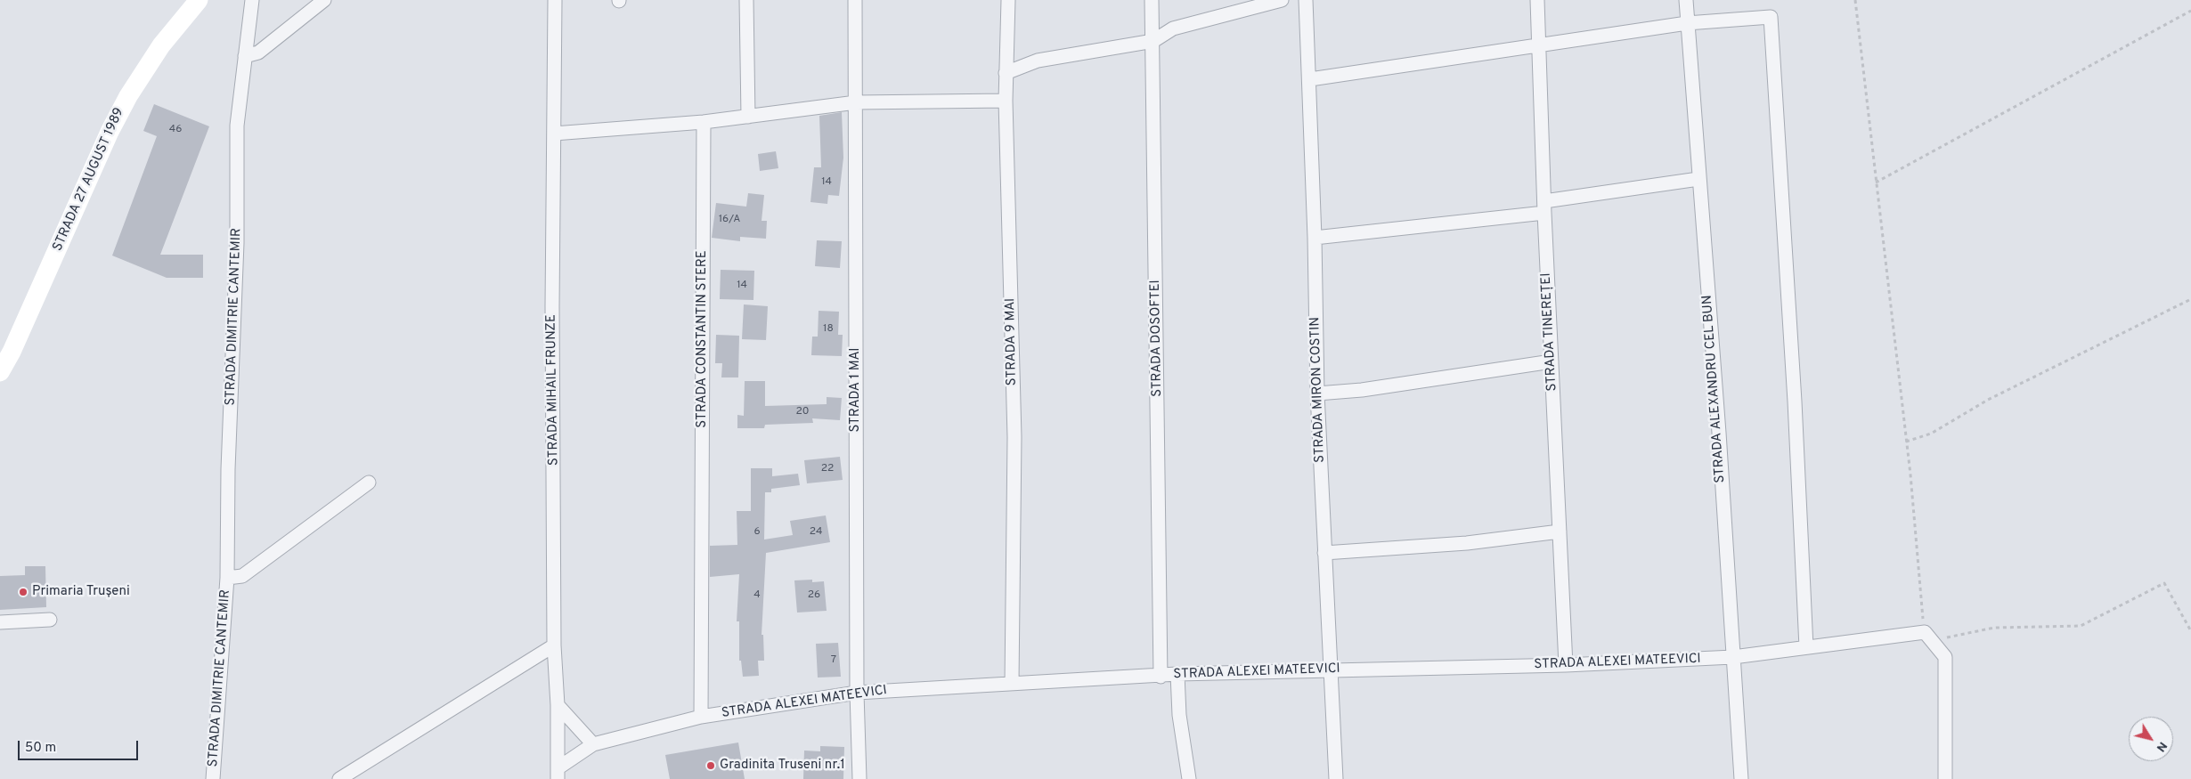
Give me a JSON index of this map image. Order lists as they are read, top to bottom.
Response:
{
  "streets": {
    "street": [
      "STRADA 27 AUGUST 1989",
      "STRADA DIMITRIE CANTEMIR",
      "STRADA TINEREȚEI",
      "STRADA DOSOFTEI",
      "STRADA CONSTANTIN STERE",
      "STRADA 9 MAI",
      "STRADA ALEXANDRU CEL BUN",
      "STRADA MIHAIL FRUNZE",
      "STRADA 1 MAI",
      "STRADA MIRON COSTIN",
      "STRADA ALEXEI MATEEVICI"
    ]
  },
  "crossings": [
    ["STRADA TINEREȚEI", "STRADA ALEXEI MATEEVICI"],
    ["STRADA DOSOFTEI", "STRADA ALEXEI MATEEVICI"],
    ["STRADA CONSTANTIN STERE", "STRADA ALEXEI MATEEVICI"],
    ["STRADA 9 MAI", "STRADA ALEXEI MATEEVICI"],
    ["STRADA ALEXANDRU CEL BUN", "STRADA ALEXEI MATEEVICI"],
    ["STRADA MIHAIL FRUNZE", "STRADA ALEXEI MATEEVICI"],
    ["STRADA 1 MAI", "STRADA ALEXEI MATEEVICI"],
    ["STRADA MIRON COSTIN", "STRADA ALEXEI MATEEVICI"]
  ],
  "places": ["Primaria Trușeni", "Gradinita Truseni nr.1"],
  "house_numbers": [
    "46",
    "14",
    "16/A",
    "14",
    "18",
    "20",
    "22",
    "6",
    "24",
    "4",
    "26",
    "7"
  ],
  "scale_bar": "50 m",
  "north": "bottom right"
}
